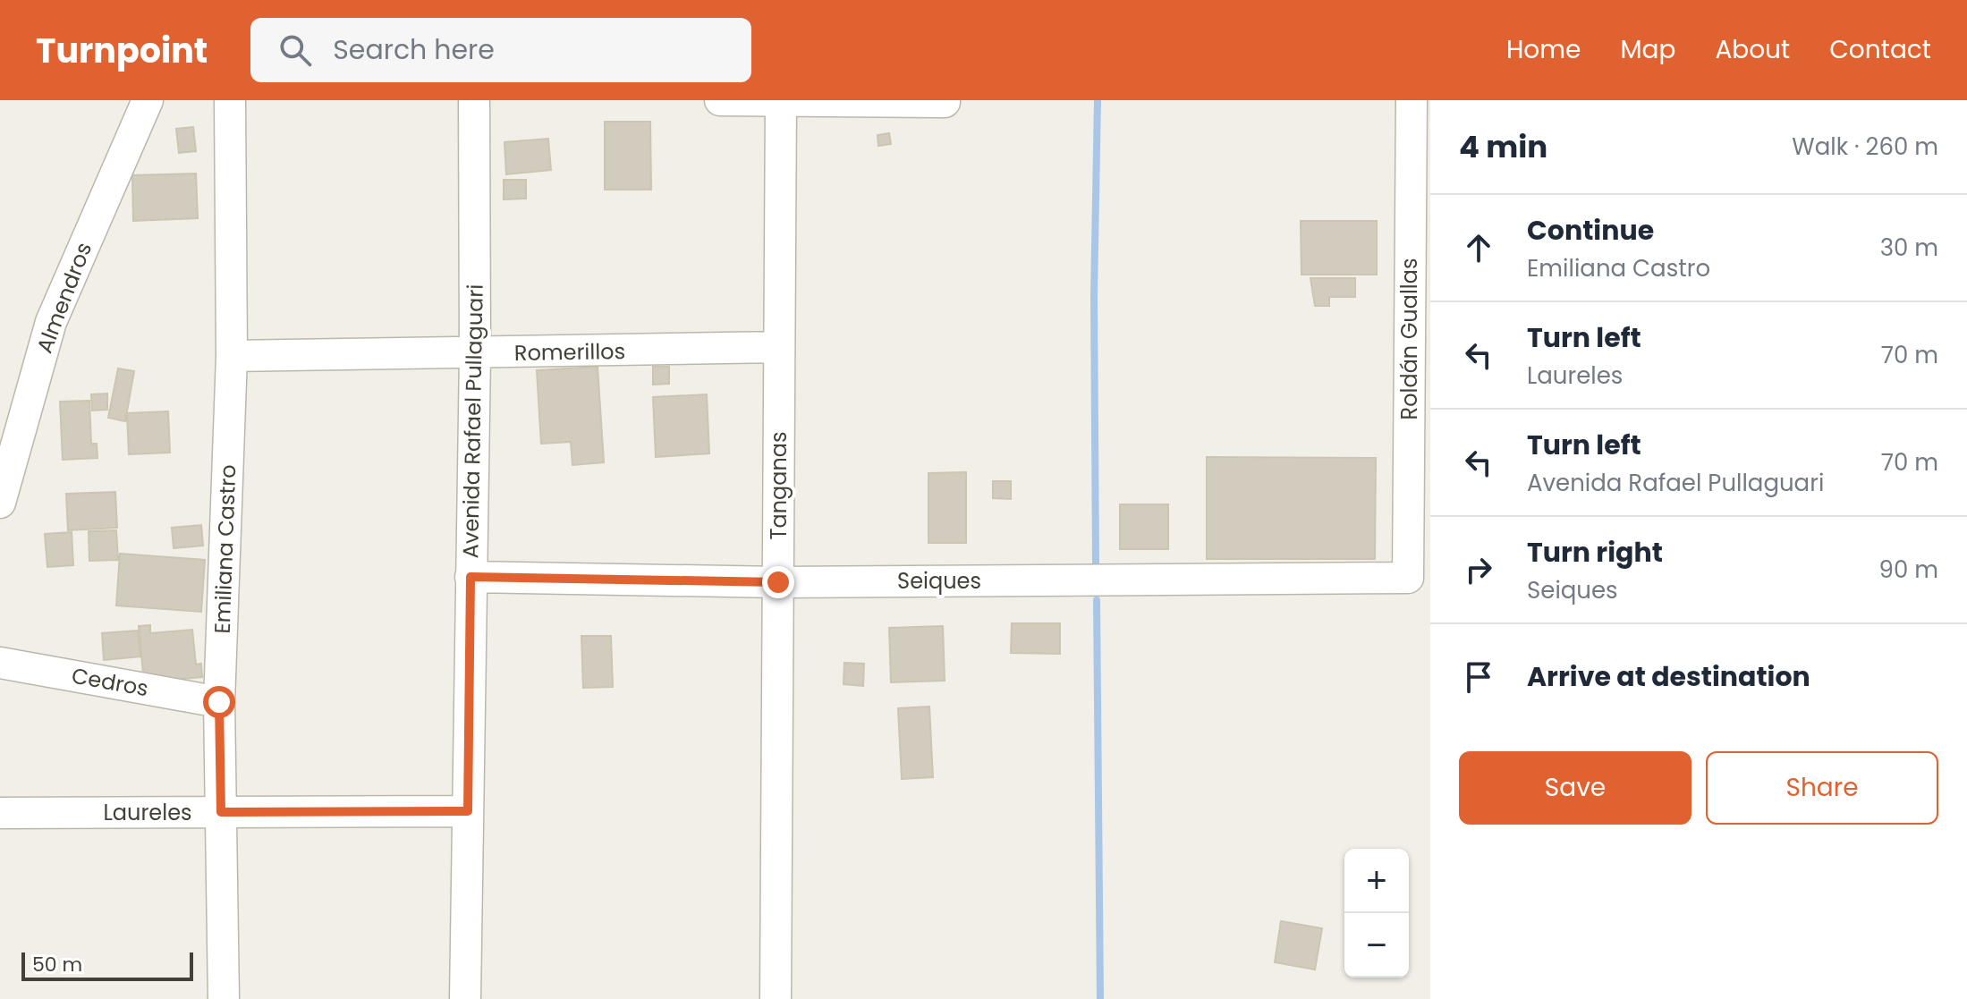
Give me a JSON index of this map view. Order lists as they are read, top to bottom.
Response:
{
  "streets": {
    "street": [
      "Almendros",
      "Roldán Guallas",
      "Romerillos",
      "Avenida Rafael Pullaguari",
      "Tanganas",
      "Emiliana Castro",
      "Seiques",
      "Cedros",
      "Laureles"
    ]
  },
  "crossings": [
    ["Roldán Guallas", "Seiques"],
    ["Romerillos", "Avenida Rafael Pullaguari"],
    ["Romerillos", "Tanganas"],
    ["Romerillos", "Emiliana Castro"],
    ["Avenida Rafael Pullaguari", "Seiques"],
    ["Avenida Rafael Pullaguari", "Laureles"],
    ["Tanganas", "Seiques"],
    ["Emiliana Castro", "Cedros"],
    ["Emiliana Castro", "Laureles"]
  ],
  "scale_bar": "50 m",
  "page": {
    "header": "Turnpoint",
    "search": "Search here",
    "nav": [
      "Home",
      "Map",
      "About",
      "Contact"
    ],
    "heading": ["4 min", "Walk · 260 m"],
    "list": [
      ["Continue", "Emiliana Castro", "30 m"],
      ["Turn left", "Laureles", "70 m"],
      ["Turn left", "Avenida Rafael Pullaguari", "70 m"],
      ["Turn right", "Seiques", "90 m"],
      "Arrive at destination"
    ],
    "buttons": ["Save", "Share"],
    "map_buttons": ["+", "−"],
    "scale": "50 m"
  }
}
